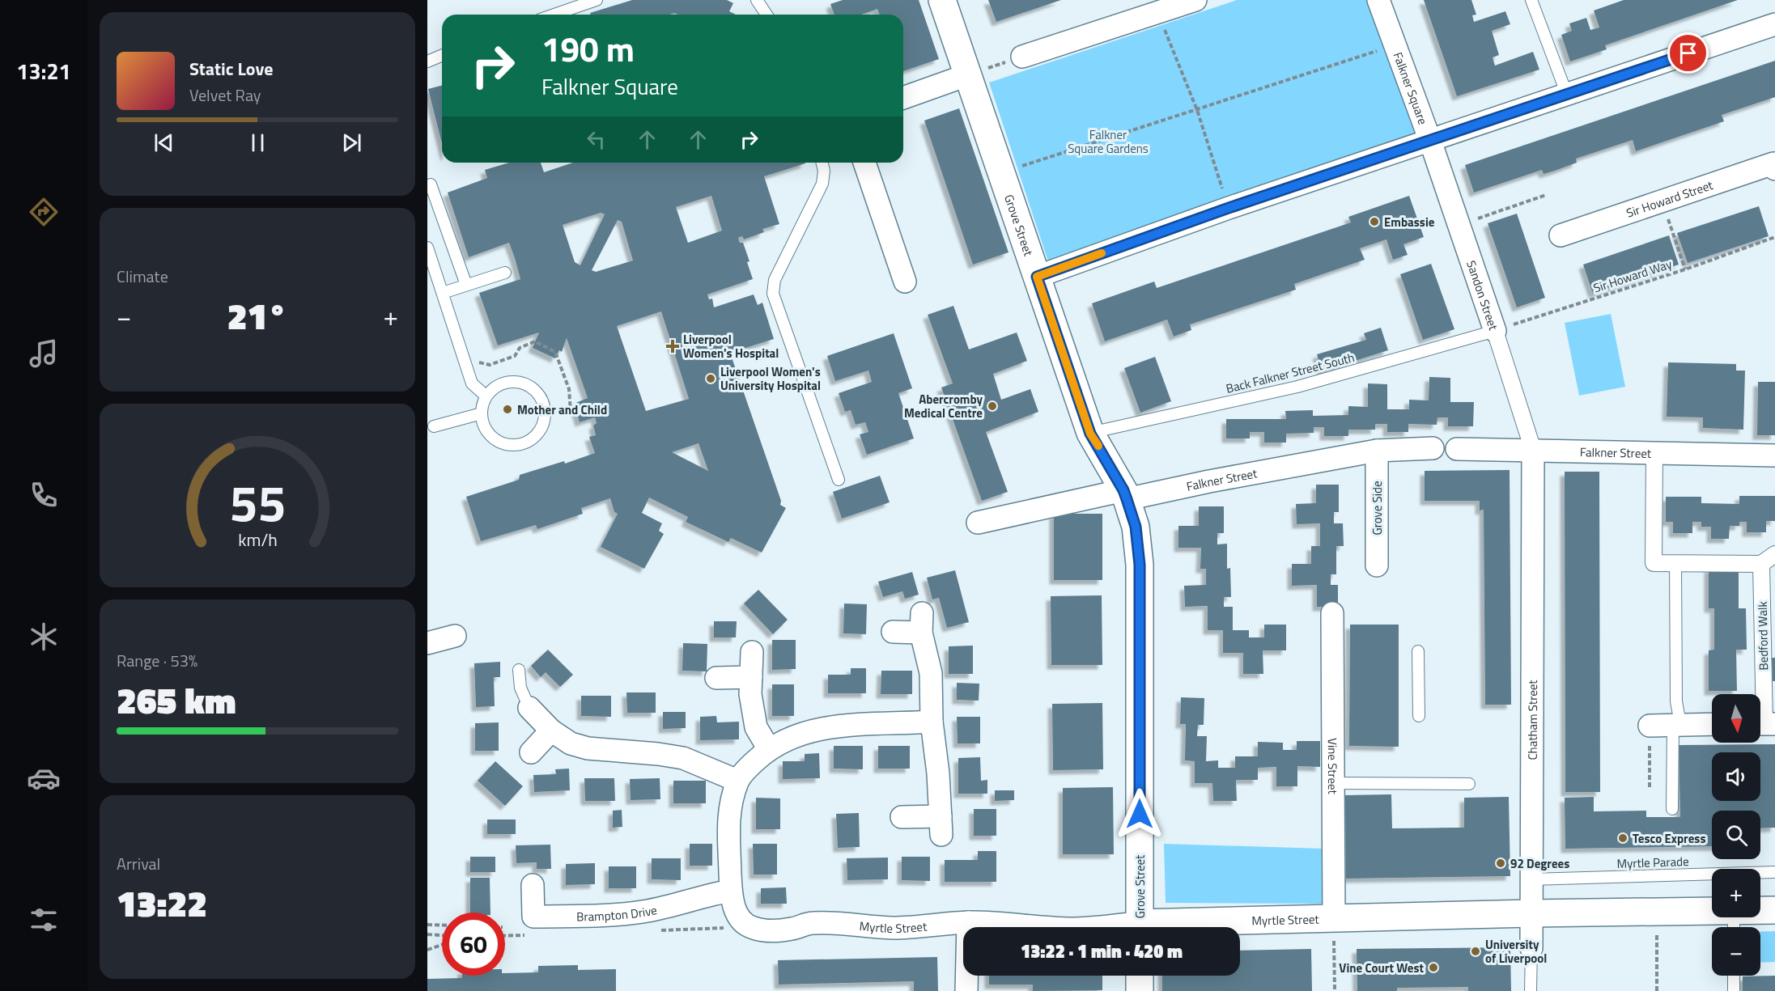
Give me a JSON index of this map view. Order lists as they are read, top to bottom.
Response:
{
  "streets": {
    "main road": ["Grove Street", "Myrtle Street"],
    "street": [
      "Falkner Square",
      "Sir Howard Street",
      "Sandon Street",
      "Falkner Street",
      "Grove Side",
      "Bedford Walk",
      "Chatham Street",
      "Vine Street",
      "Brampton Drive"
    ],
    "lane": ["Back Falkner Street South", "Myrtle Parade"],
    "path": ["Sir Howard Way"]
  },
  "crossings": [
    ["Falkner Square", "Grove Street"],
    ["Falkner Square", "Sandon Street"],
    ["Grove Street", "Back Falkner Street South"],
    ["Grove Street", "Falkner Street"],
    ["Sir Howard Way", "Sandon Street"],
    ["Sir Howard Way", "Back Falkner Street South"],
    ["Sandon Street", "Back Falkner Street South"],
    ["Sandon Street", "Falkner Street"],
    ["Sandon Street", "Chatham Street"],
    ["Falkner Street", "Grove Side"],
    ["Falkner Street", "Chatham Street"],
    ["Chatham Street", "Myrtle Parade"],
    ["Chatham Street", "Myrtle Street"],
    ["Vine Street", "Myrtle Street"],
    ["Brampton Drive", "Myrtle Street"]
  ],
  "parks": ["Falkner Square Gardens"],
  "places": {
    "other": [
      "Embassie",
      "Liverpool Women's University Hospital",
      "Abercromby Medical Centre",
      "Mother and Child",
      "Tesco Express",
      "92 Degrees",
      "University of Liverpool",
      "Vine Court West"
    ],
    "health": ["Liverpool Women's Hospital"]
  },
  "north": "bottom",
  "page": {
    "tabs": "13:21",
    "turn": ["190 m", "Falkner Square"],
    "song": ["Static Love", "Velvet Ray"],
    "tile": [
      "Climate",
      ["Range · 53%", "265 km"],
      ["Arrival", "13:22"]
    ],
    "heat": ["−", "21°", "+"],
    "map_buttons": ["+", "−"],
    "limit": "60",
    "trip": "13:22 · 1 min · 420 m",
    "gauge": ["55", "km/h"]
  }
}
